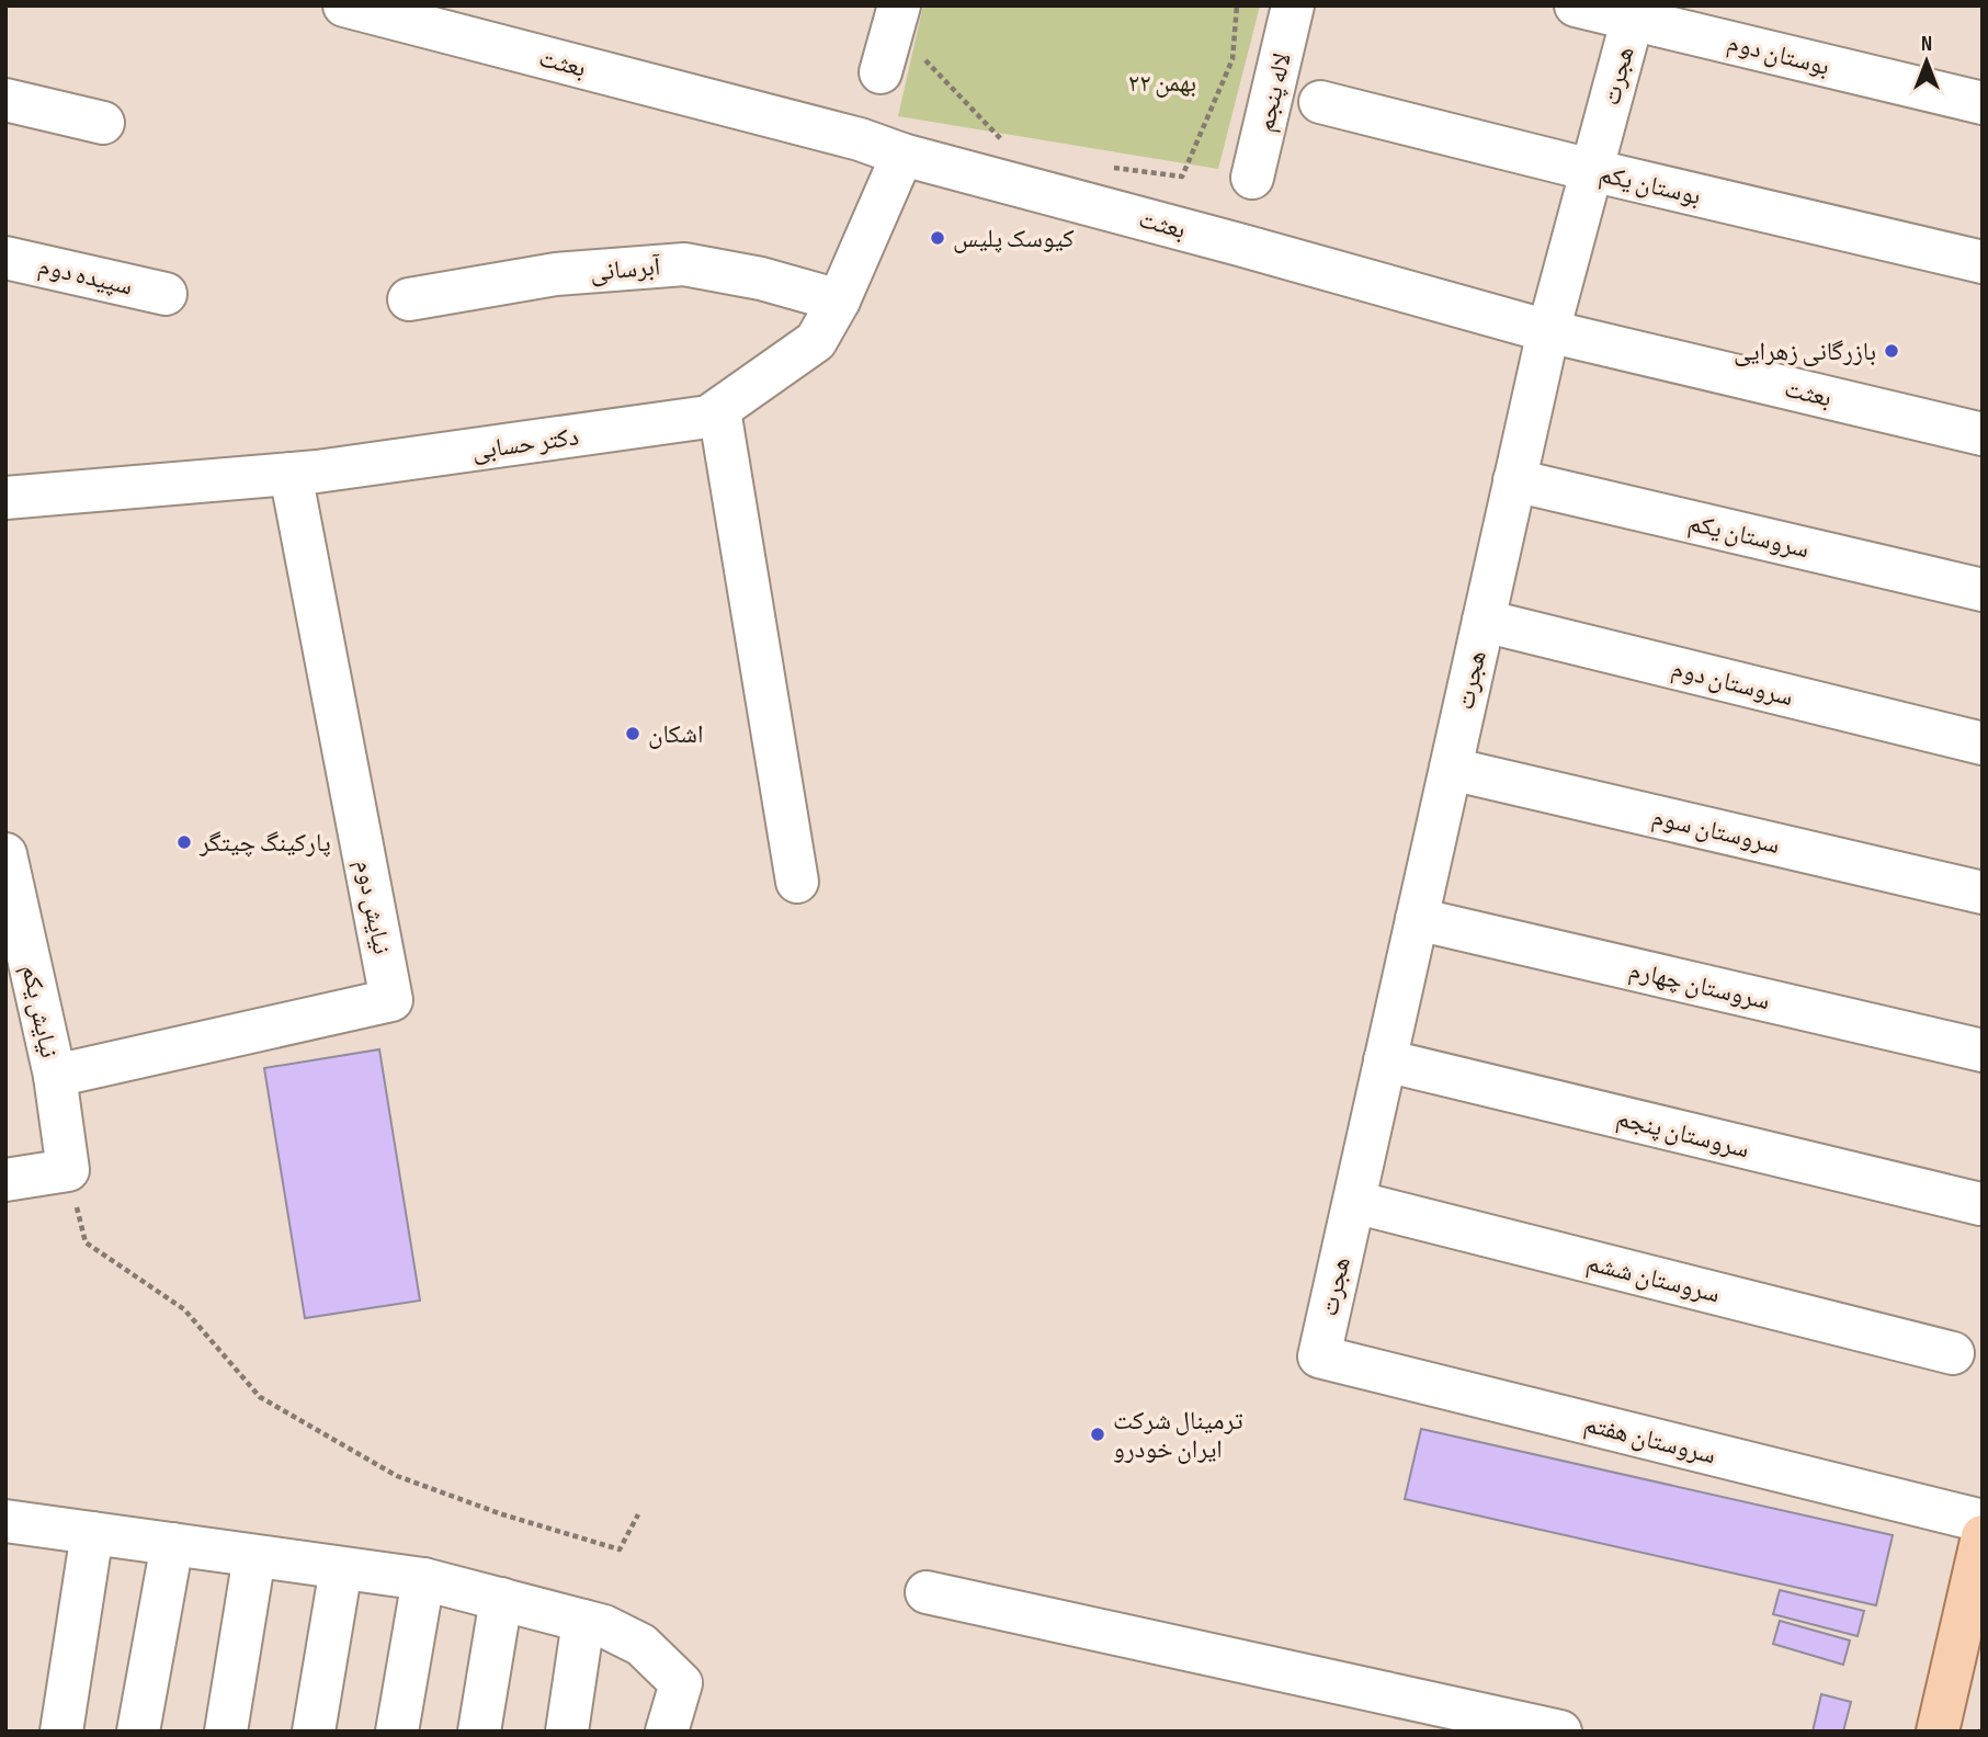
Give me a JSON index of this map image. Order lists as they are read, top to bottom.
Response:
{
  "streets": {
    "street": [
      "بوستان دوم",
      "بعثت",
      "هجرت",
      "لاله پنجم",
      "بوستان یکم",
      "آبرسانی",
      "سپیده دوم",
      "دکتر حسابی",
      "سروستان یکم",
      "سروستان دوم",
      "سروستان سوم",
      "نیایش دوم",
      "سروستان چهارم",
      "نیایش یکم",
      "سروستان پنجم",
      "سروستان ششم",
      "سروستان هفتم"
    ]
  },
  "crossings": [
    ["بوستان دوم", "هجرت"],
    ["بعثت", "هجرت"],
    ["بعثت", "دکتر حسابی"],
    ["هجرت", "بوستان یکم"],
    ["هجرت", "سروستان یکم"],
    ["هجرت", "سروستان دوم"],
    ["هجرت", "سروستان سوم"],
    ["هجرت", "سروستان چهارم"],
    ["هجرت", "سروستان پنجم"],
    ["هجرت", "سروستان ششم"],
    ["هجرت", "سروستان هفتم"],
    ["آبرسانی", "دکتر حسابی"],
    ["دکتر حسابی", "نیایش دوم"],
    ["نیایش دوم", "نیایش یکم"]
  ],
  "parks": ["بهمن ۲۲"],
  "places": [
    "کیوسک پلیس",
    "بازرگانی زهرایی",
    "اشکان",
    "پارکینگ چیتگر",
    "ترمینال شرکت ایران خودرو"
  ],
  "north": "top"
}
